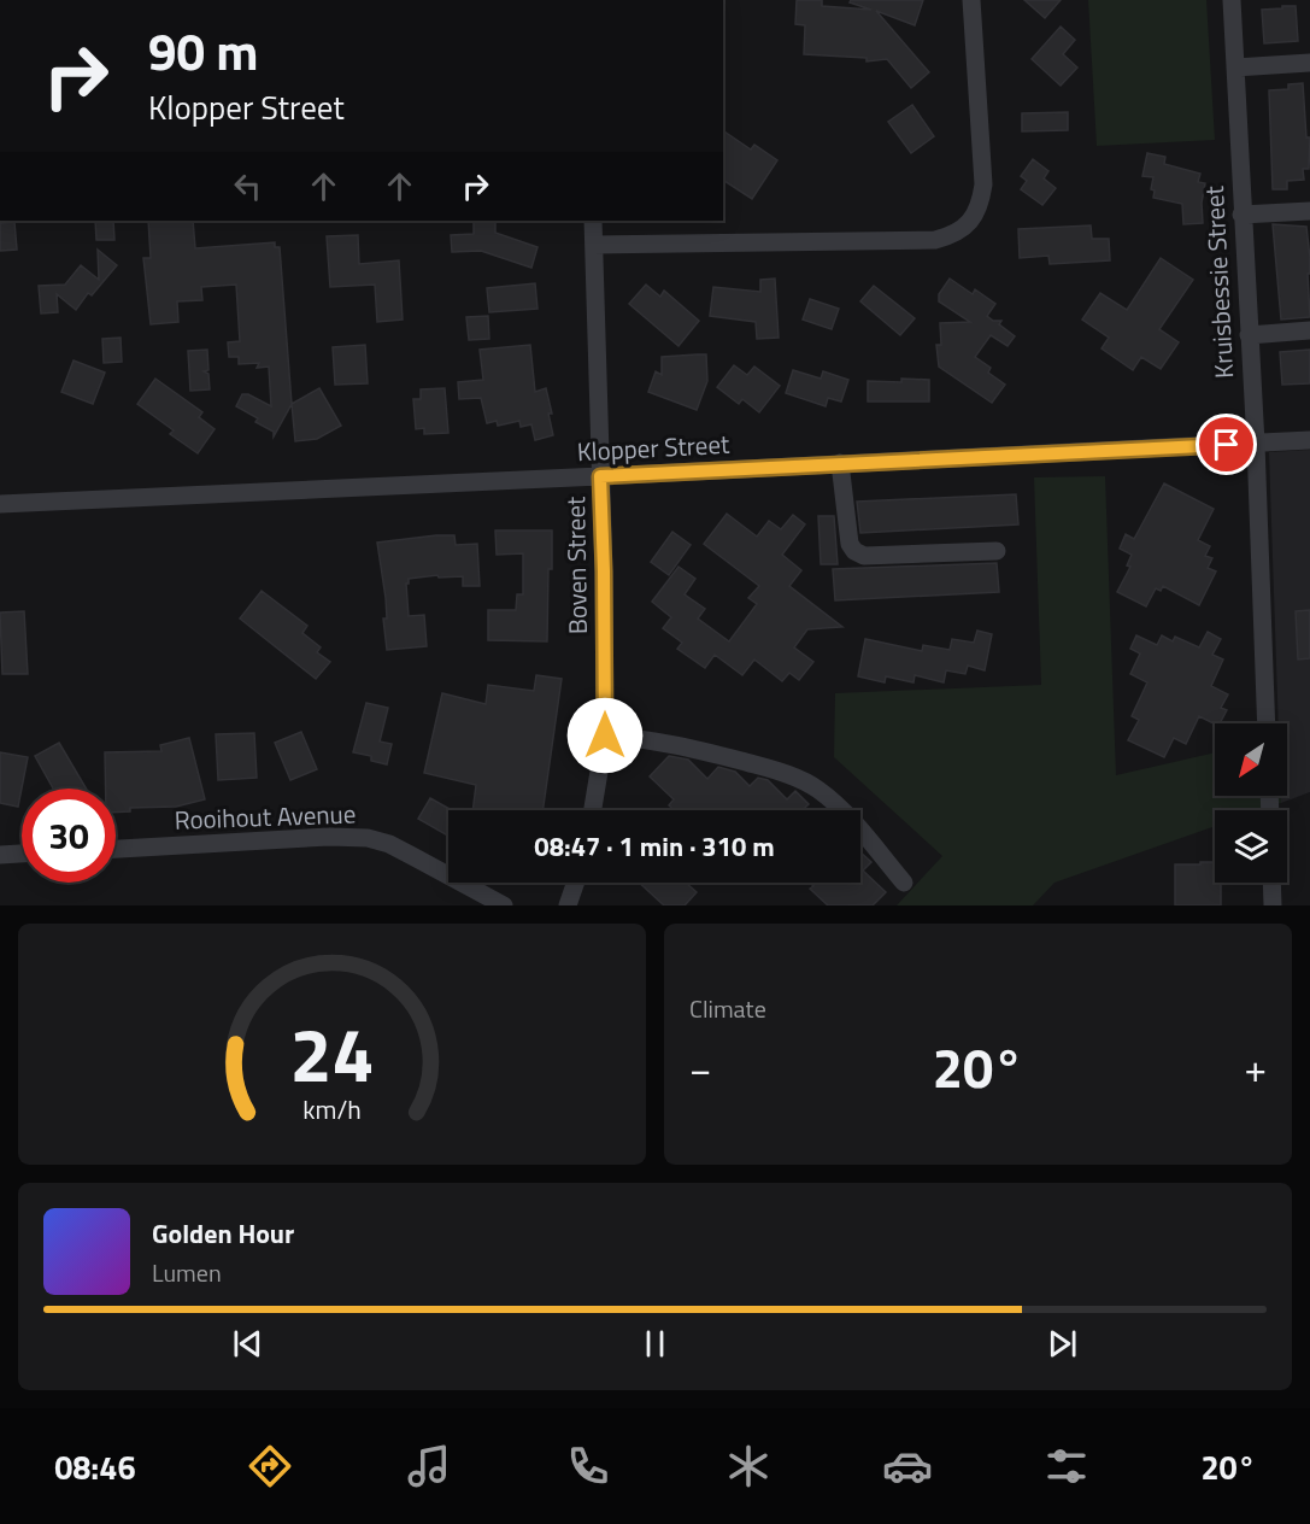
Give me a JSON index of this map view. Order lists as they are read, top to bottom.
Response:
{
  "streets": {
    "street": [
      "Kruisbessie Street",
      "Klopper Street",
      "Boven Street",
      "Rooihout Avenue"
    ]
  },
  "crossings": [
    ["Kruisbessie Street", "Klopper Street"],
    ["Klopper Street", "Boven Street"]
  ],
  "north": "bottom left",
  "page": {
    "turn": ["90 m", "Klopper Street"],
    "limit": "30",
    "trip": "08:47 · 1 min · 310 m",
    "tile": "Climate",
    "heat": ["−", "20°", "+"],
    "song": ["Golden Hour", "Lumen"],
    "tabs": ["08:46", "20°"],
    "gauge": ["24", "km/h"]
  }
}
